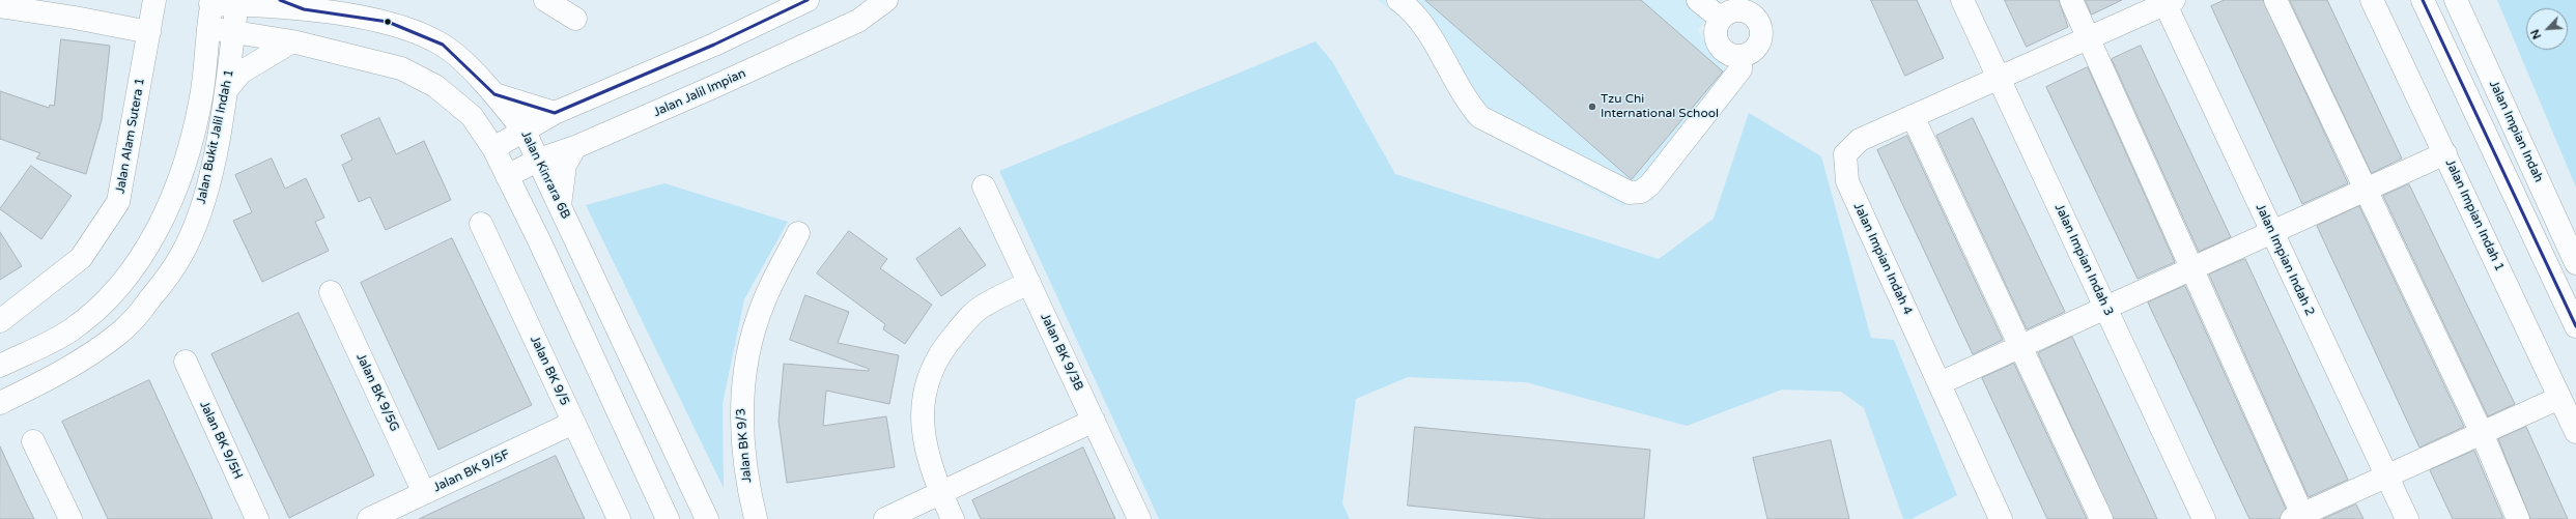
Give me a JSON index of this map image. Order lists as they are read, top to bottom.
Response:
{
  "streets": {
    "street": [
      "Jalan Jalil Impian",
      "Jalan Impian Indah",
      "Jalan Alam Sutera 1",
      "Jalan Bukit Jalil Indah 1",
      "Jalan Kinrara 6B",
      "Jalan Impian Indah 1",
      "Jalan Impian Indah 4",
      "Jalan Impian Indah 3",
      "Jalan Impian Indah 2",
      "Jalan BK 9/3B",
      "Jalan BK 9/5",
      "Jalan BK 9/5G",
      "Jalan BK 9/5H",
      "Jalan BK 9/3",
      "Jalan BK 9/5F"
    ]
  },
  "crossings": [
    ["Jalan Jalil Impian", "Jalan Kinrara 6B"],
    ["Jalan Bukit Jalil Indah 1", "Jalan Kinrara 6B"],
    ["Jalan Impian Indah 4", "Jalan Impian Indah 3"],
    ["Jalan Impian Indah 4", "Jalan Impian Indah 2"],
    ["Jalan BK 9/5", "Jalan BK 9/5F"],
    ["Jalan BK 9/5G", "Jalan BK 9/5F"]
  ],
  "places": ["Tzu Chi International School"],
  "north": "bottom left"
}
